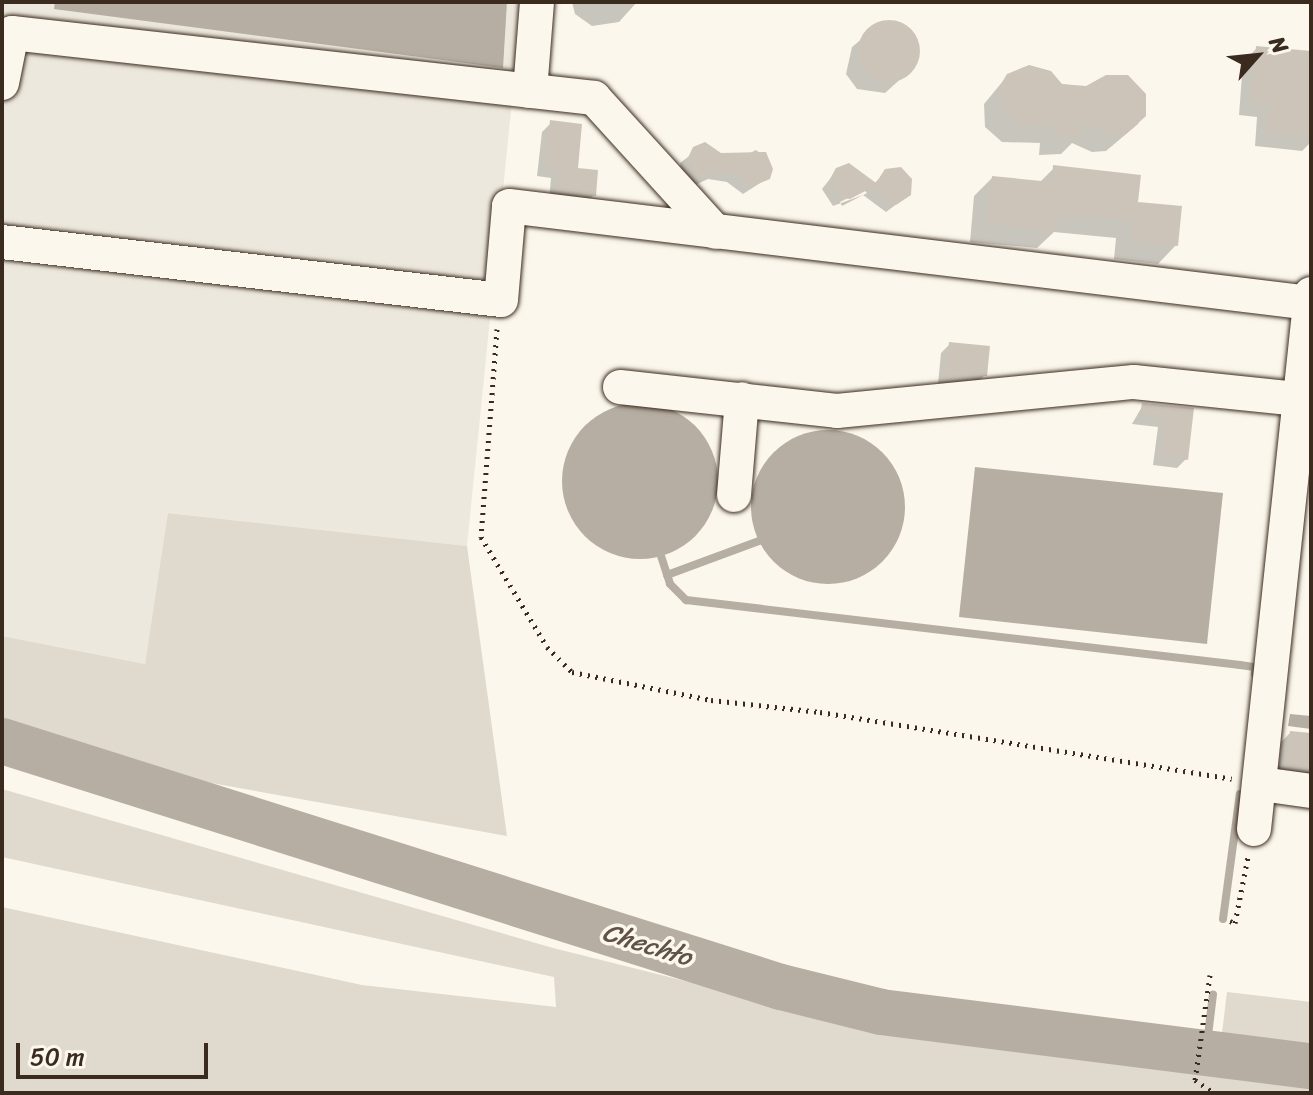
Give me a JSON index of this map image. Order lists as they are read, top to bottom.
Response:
{
  "water": ["Chechło"],
  "scale_bar": "50 m",
  "north": "top right"
}
